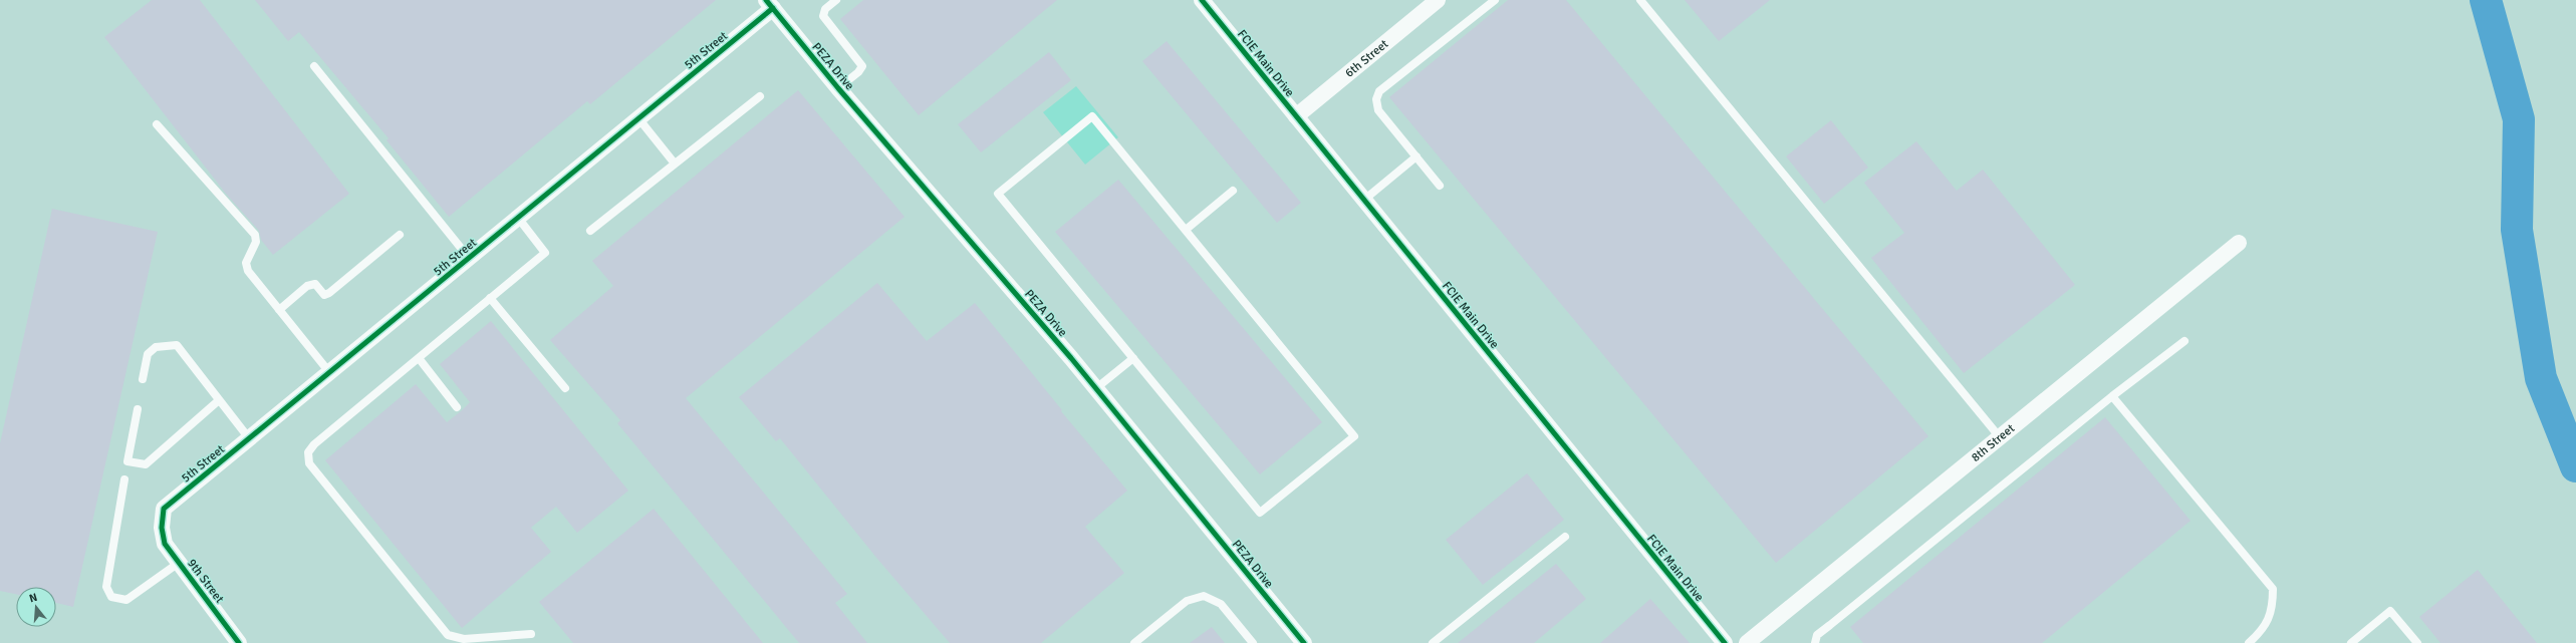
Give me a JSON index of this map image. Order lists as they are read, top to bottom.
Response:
{
  "streets": {
    "street": [
      "5th Street",
      "6th Street",
      "FCIE Main Drive",
      "PEZA Drive",
      "8th Street",
      "9th Street"
    ]
  },
  "crossings": [
    ["5th Street", "PEZA Drive"],
    ["5th Street", "9th Street"],
    ["6th Street", "FCIE Main Drive"]
  ],
  "north": "top"
}
